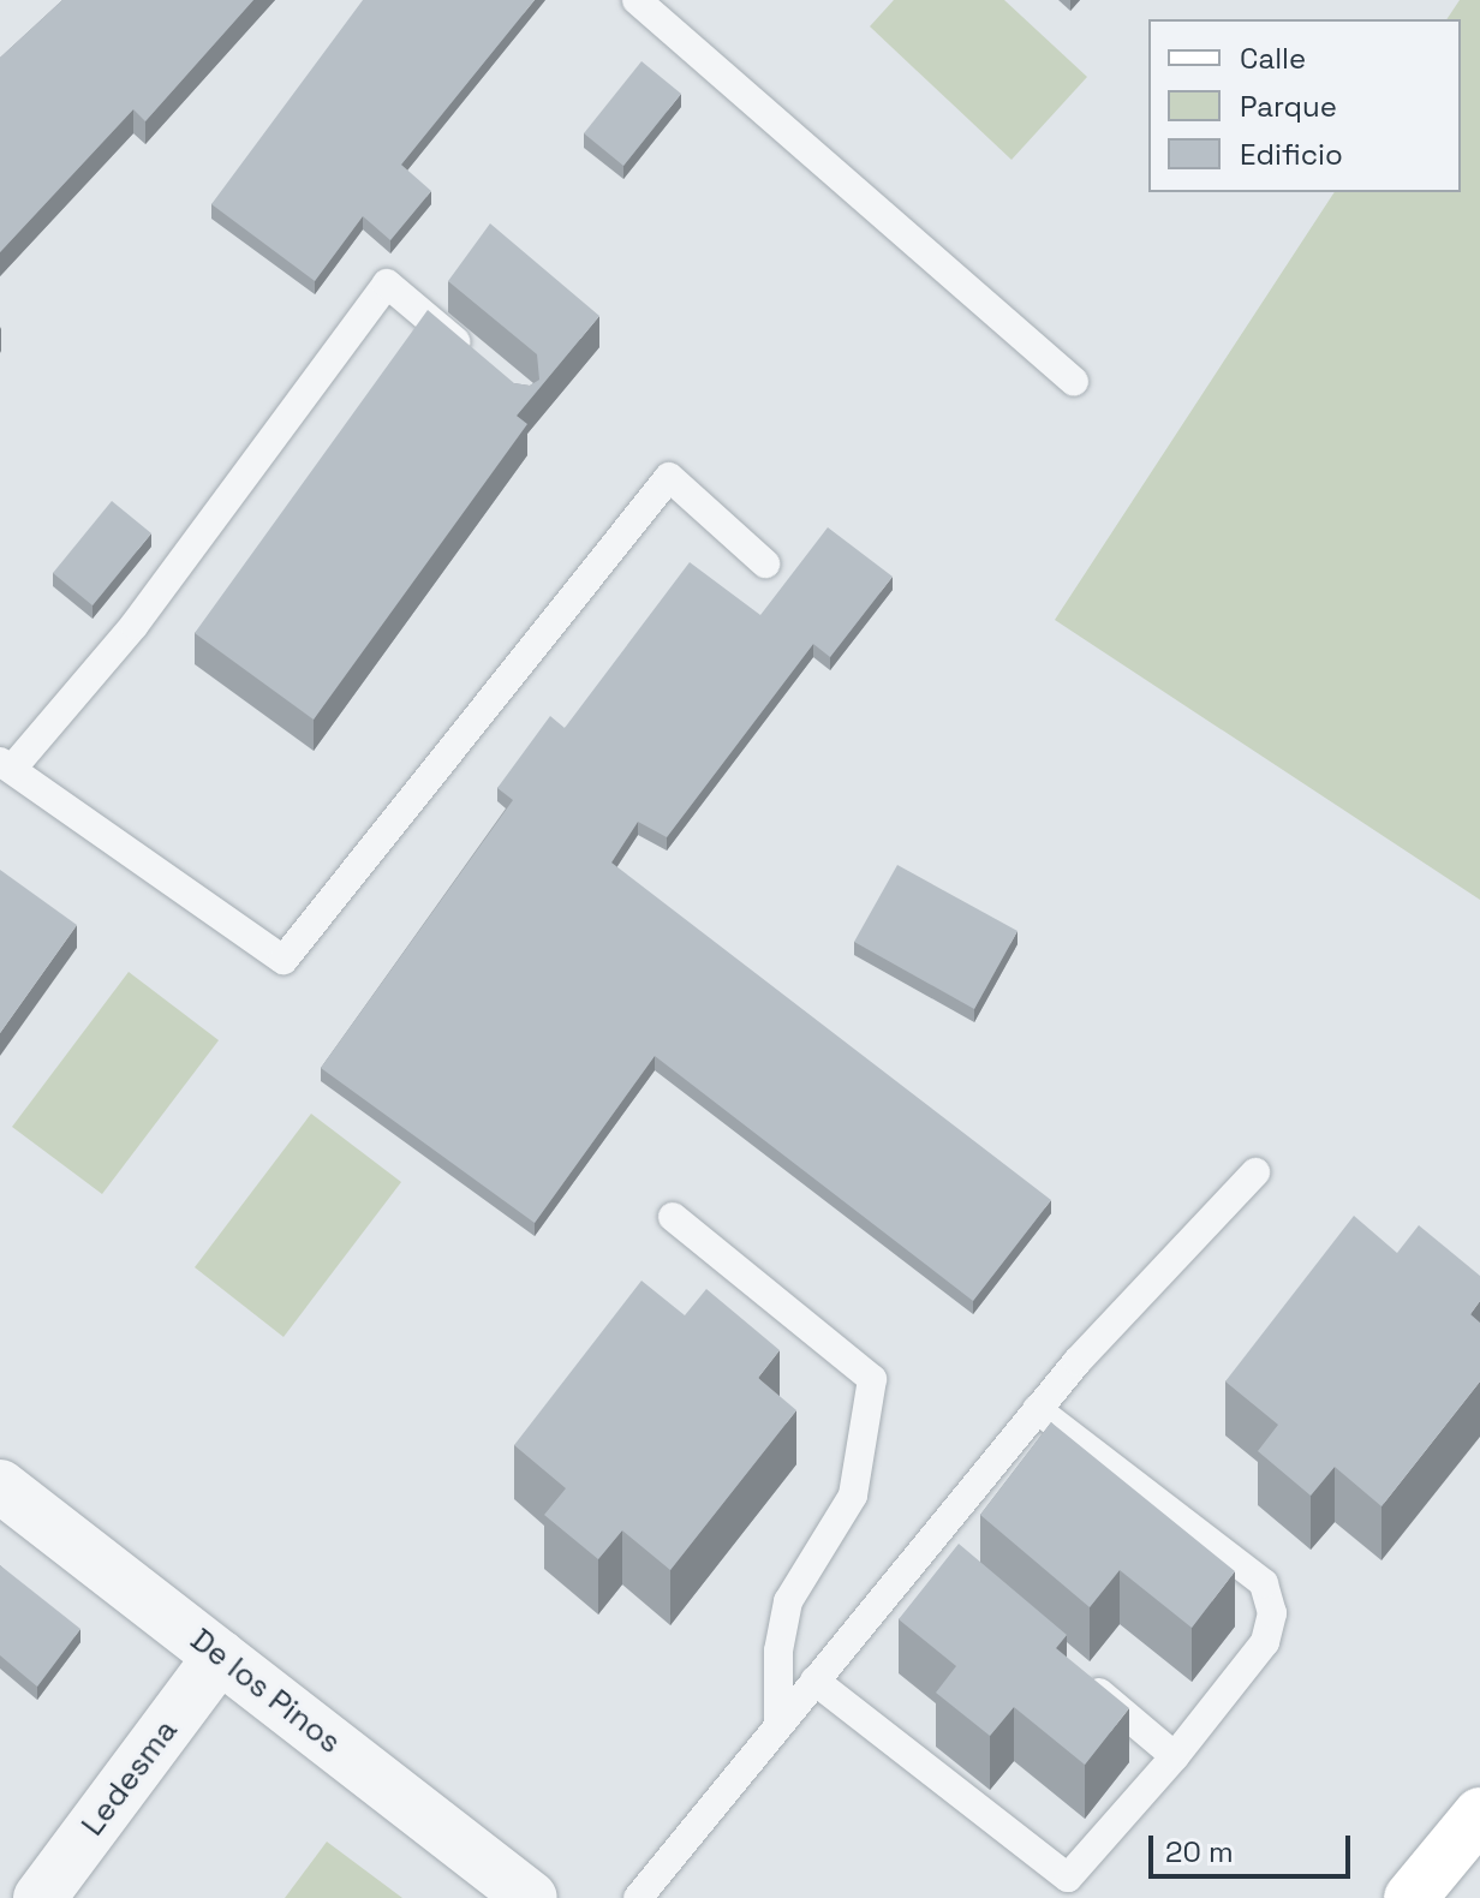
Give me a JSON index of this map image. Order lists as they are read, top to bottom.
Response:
{
  "streets": {
    "street": ["De los Pinos", "Ledesma"]
  },
  "crossings": [
    ["De los Pinos", "Ledesma"]
  ],
  "legend": ["Calle", "Parque", "Edificio"],
  "scale_bar": "20 m"
}
